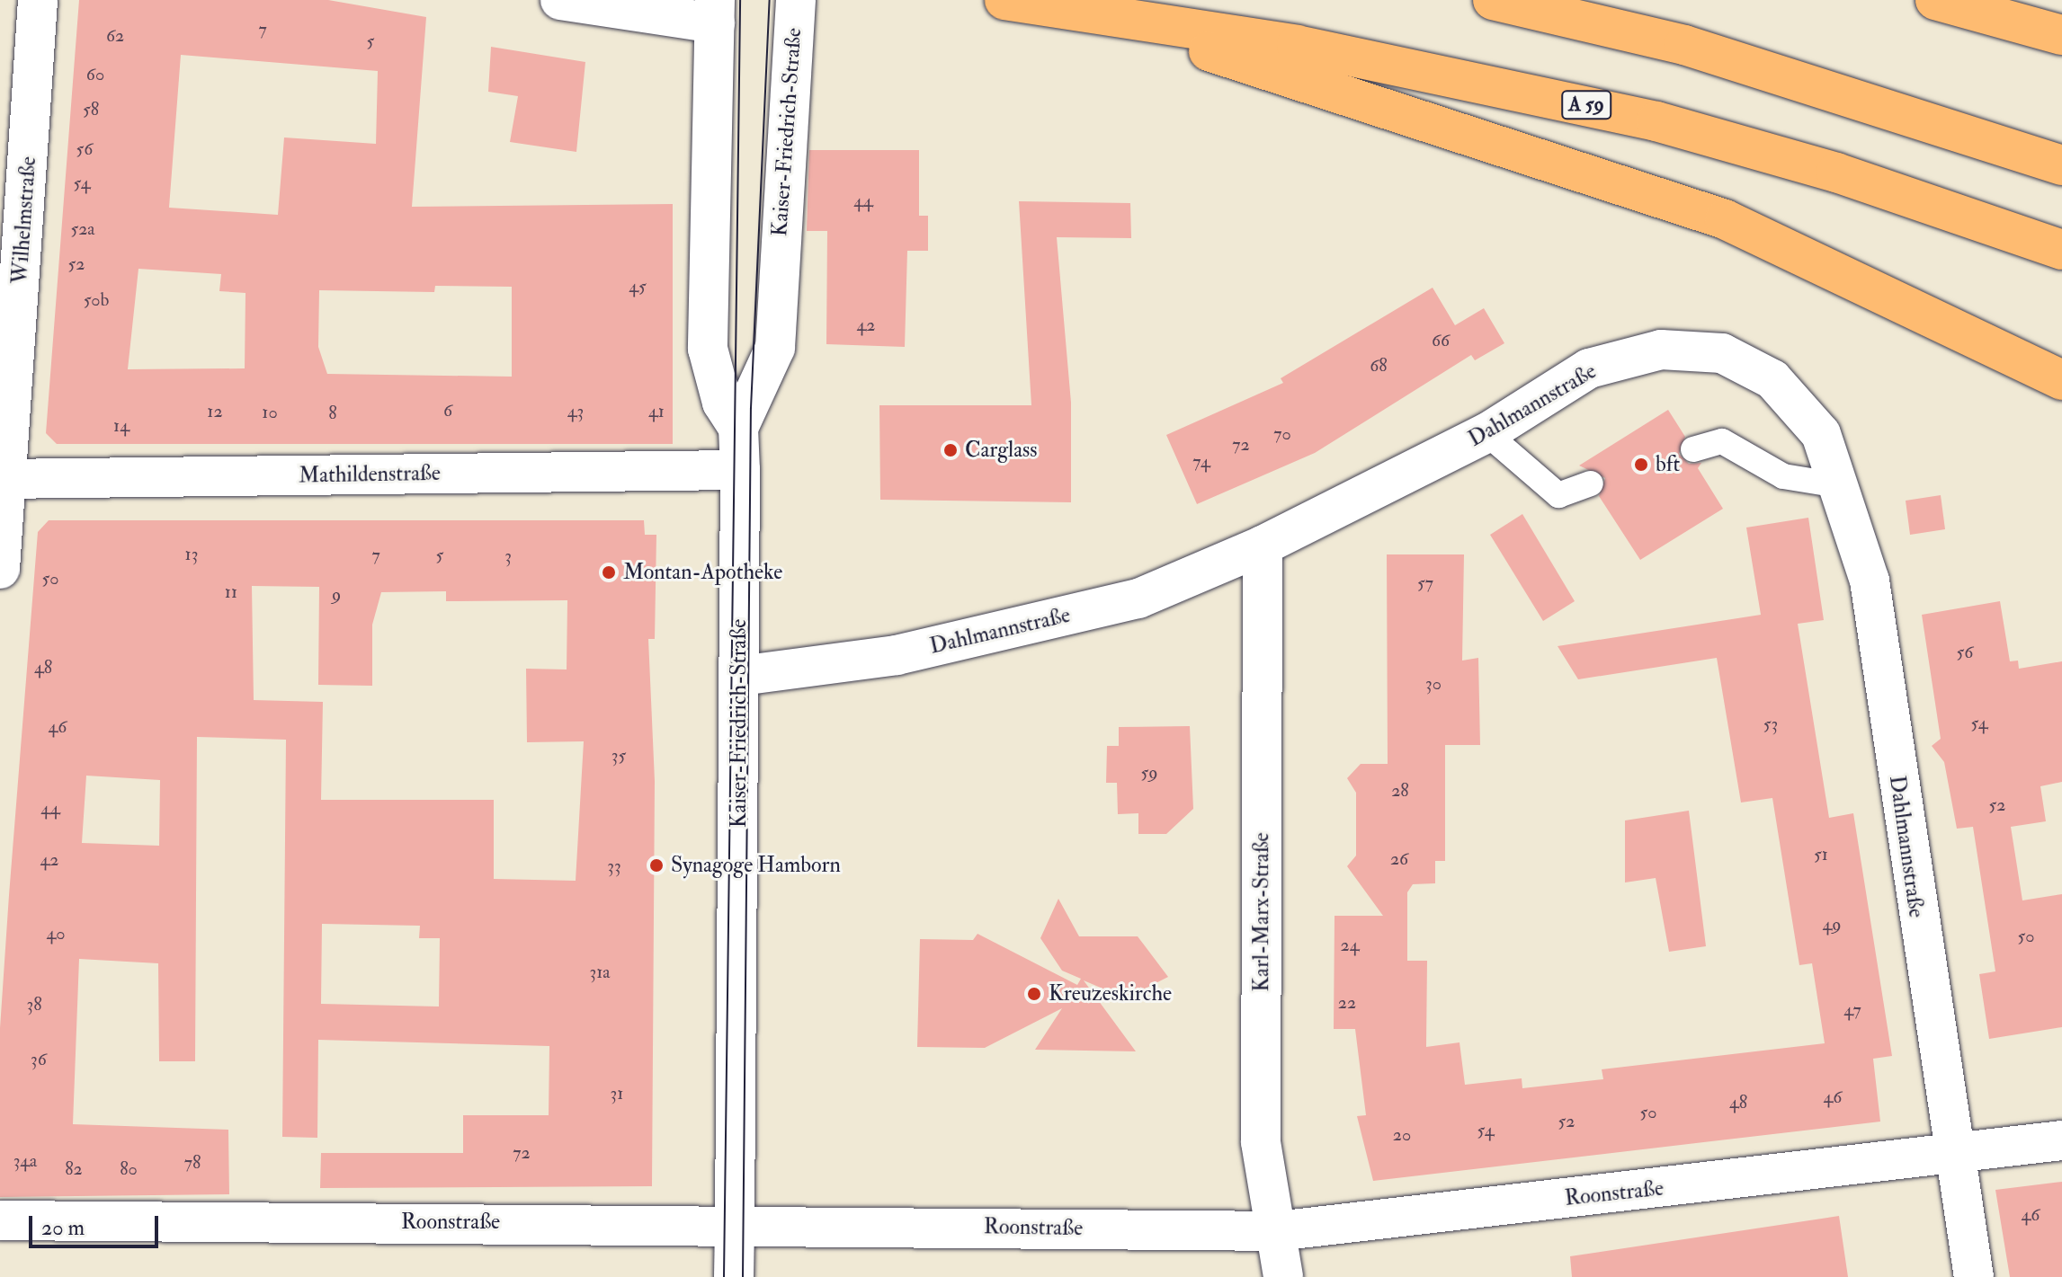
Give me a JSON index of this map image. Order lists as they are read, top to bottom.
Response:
{
  "streets": {
    "highway": ["A 59"],
    "street": [
      "Kaiser-Friedrich-Straße",
      "Wilhelmstraße",
      "Dahlmannstraße",
      "Mathildenstraße",
      "Karl-Marx-Straße",
      "Roonstraße"
    ]
  },
  "crossings": [
    ["Kaiser-Friedrich-Straße", "Dahlmannstraße"],
    ["Kaiser-Friedrich-Straße", "Mathildenstraße"],
    ["Kaiser-Friedrich-Straße", "Roonstraße"],
    ["Wilhelmstraße", "Mathildenstraße"],
    ["Dahlmannstraße", "Karl-Marx-Straße"],
    ["Dahlmannstraße", "Roonstraße"],
    ["Karl-Marx-Straße", "Roonstraße"]
  ],
  "places": [
    "Carglass",
    "bft",
    "Montan-Apotheke",
    "Synagoge Hamborn",
    "Kreuzeskirche"
  ],
  "house_numbers": [
    "7",
    "62",
    "5",
    "60",
    "58",
    "56",
    "54",
    "44",
    "52a",
    "52",
    "45",
    "50b",
    "42",
    "66",
    "68",
    "6",
    "12",
    "43",
    "41",
    "10",
    "8",
    "14",
    "70",
    "72",
    "74",
    "13",
    "7",
    "5",
    "3",
    "50",
    "57",
    "11",
    "9",
    "56",
    "48",
    "30",
    "54",
    "53",
    "46",
    "35",
    "59",
    "28",
    "52",
    "44",
    "51",
    "26",
    "42",
    "33",
    "49",
    "40",
    "50",
    "24",
    "31a",
    "22",
    "38",
    "47",
    "36",
    "31",
    "46",
    "48",
    "50",
    "52",
    "54",
    "20",
    "72",
    "34a",
    "78",
    "82",
    "80",
    "46"
  ],
  "scale_bar": "20 m"
}
